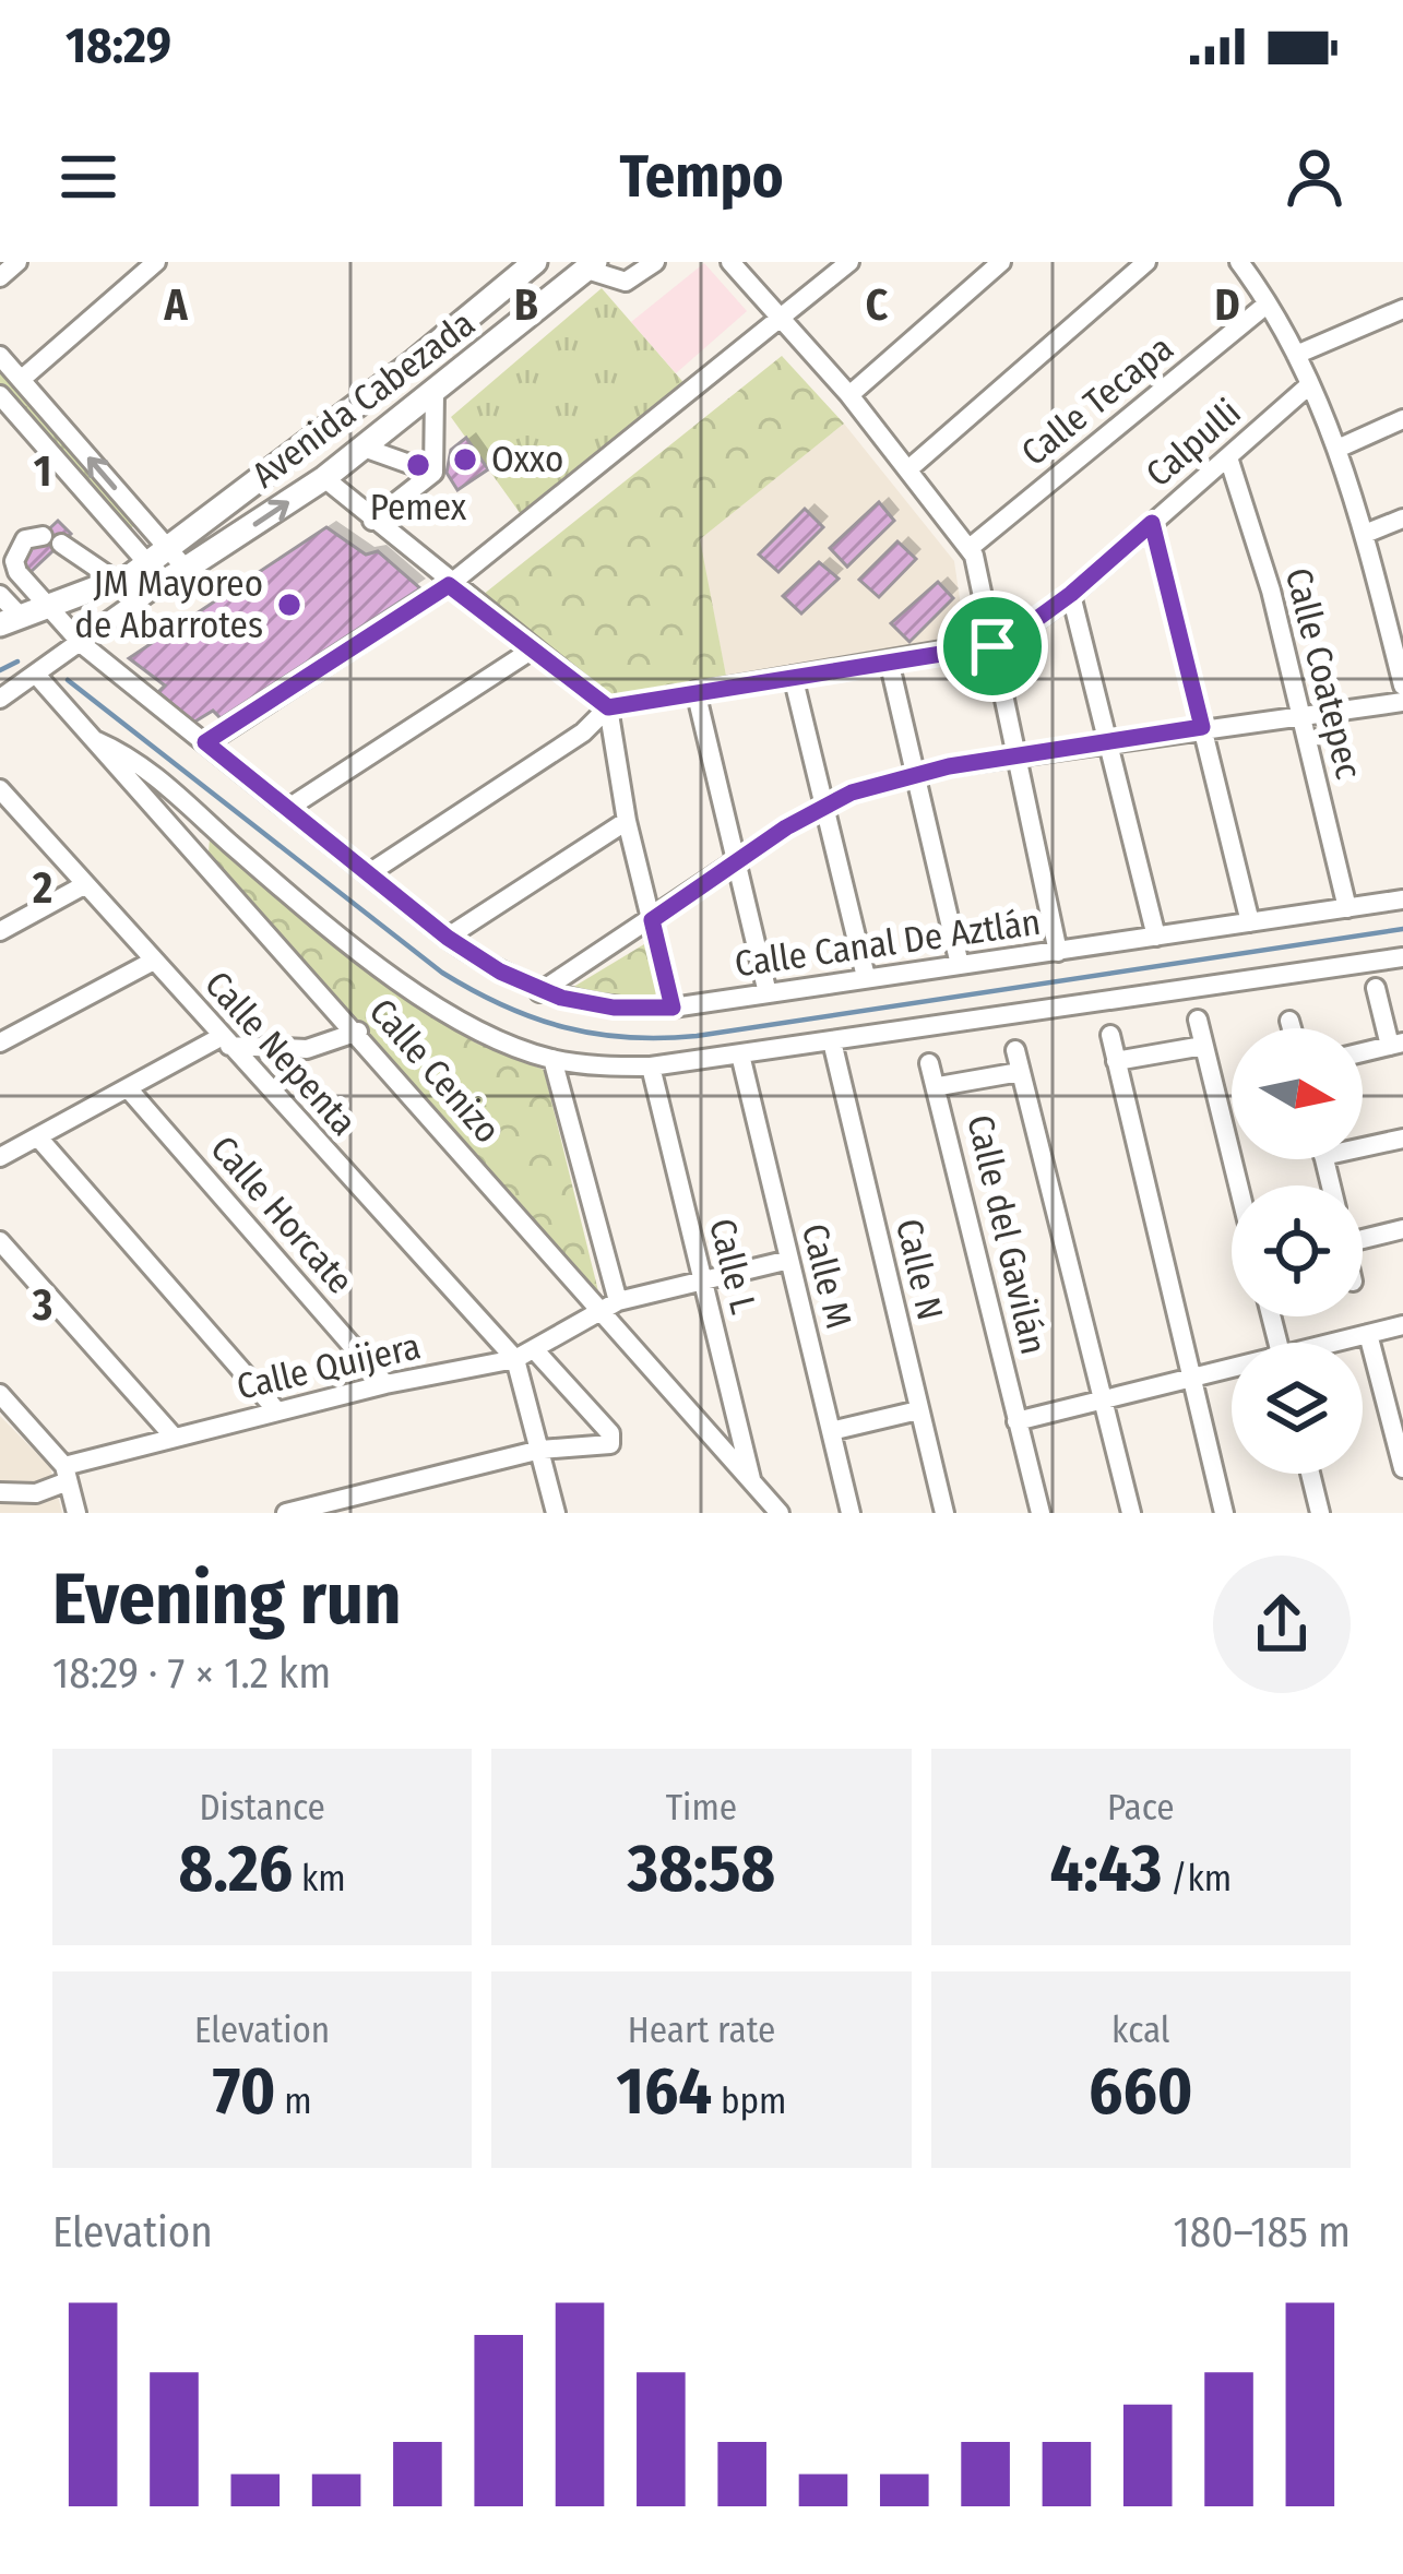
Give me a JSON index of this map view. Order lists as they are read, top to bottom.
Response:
{
  "streets": {
    "main road": ["Avenida Cabezada"],
    "street": [
      "Calle Tecapa",
      "Calpulli",
      "Calle Coatepec",
      "Calle Canal De Aztlán",
      "Calle Nepenta",
      "Calle Cenizo",
      "Calle Horcate",
      "Calle del Gavilán",
      "Calle L",
      "Calle N",
      "Calle M",
      "Calle Quijera"
    ]
  },
  "crossings": [
    ["Avenida Cabezada", "Calle Canal De Aztlán"],
    ["Avenida Cabezada", "Calle Cenizo"],
    ["Calpulli", "Calle Coatepec"],
    ["Calle Coatepec", "Calle Canal De Aztlán"],
    ["Calle Nepenta", "Calle Quijera"],
    ["Calle Cenizo", "Calle L"],
    ["Calle Cenizo", "Calle Quijera"],
    ["Calle Horcate", "Calle Quijera"],
    ["Calle L", "Calle Quijera"],
    ["Calle M", "Calle Quijera"]
  ],
  "places": ["Oxxo", "Pemex", "JM Mayoreo de Abarrotes"],
  "north": "right",
  "page": {
    "status": "18:29",
    "header": "Tempo",
    "heading": ["Evening run", "18:29 · 7 × 1.2 km"],
    "stats": [
      ["Distance", "8.26 km"],
      ["Time", "38:58"],
      ["Pace", "4:43 /km"],
      ["Elevation", "70 m"],
      ["Heart rate", "164 bpm"],
      ["kcal", "660"]
    ],
    "chart": ["Elevation", "180–185 m"]
  },
  "grid": {
    "columns": [
      "A",
      "B",
      "C",
      "D"
    ],
    "rows": ["1", "2", "3"]
  }
}
